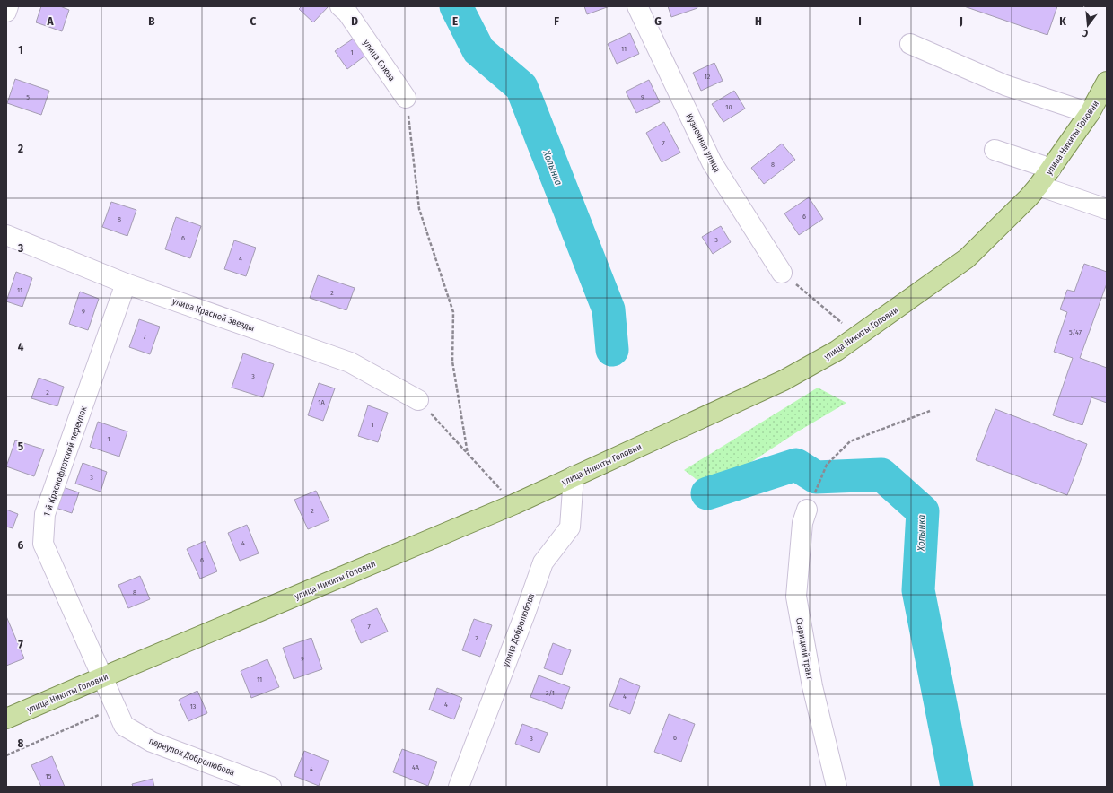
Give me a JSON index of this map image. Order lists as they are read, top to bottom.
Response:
{
  "streets": {
    "main road": ["улица Никиты Головни"],
    "street": [
      "улица Союза",
      "Кузнечная улица",
      "улица Красной Звезды",
      "1-й Краснофлотский переулок",
      "улица Добролюбова",
      "Старицкий тракт",
      "переулок Добролюбова"
    ]
  },
  "crossings": [
    ["улица Никиты Головни", "1-й Краснофлотский переулок"],
    ["улица Никиты Головни", "улица Добролюбова"],
    ["улица Никиты Головни", "переулок Добролюбова"],
    ["улица Красной Звезды", "1-й Краснофлотский переулок"],
    ["1-й Краснофлотский переулок", "переулок Добролюбова"]
  ],
  "water": ["Холынка"],
  "house_numbers": [
    "11",
    "1",
    "12",
    "5",
    "9",
    "10",
    "7",
    "8",
    "6",
    "8",
    "6",
    "3",
    "4",
    "11",
    "2",
    "9",
    "5/47",
    "7",
    "3",
    "2",
    "1А",
    "1",
    "1",
    "3",
    "2",
    "4",
    "6",
    "8",
    "7",
    "2",
    "9",
    "11",
    "2/1",
    "4",
    "4",
    "13",
    "6",
    "3",
    "4А",
    "4",
    "15"
  ],
  "north": "bottom",
  "grid": {
    "columns": [
      "A",
      "B",
      "C",
      "D",
      "E",
      "F",
      "G",
      "H",
      "I",
      "J",
      "K"
    ],
    "rows": [
      "1",
      "2",
      "3",
      "4",
      "5",
      "6",
      "7",
      "8"
    ]
  }
}
